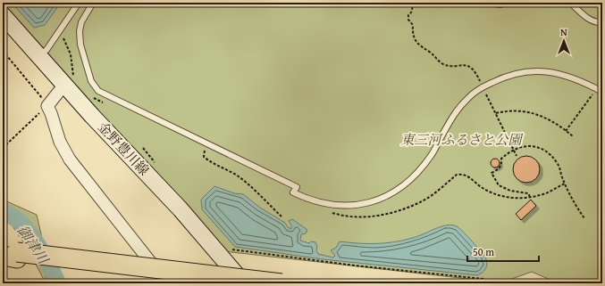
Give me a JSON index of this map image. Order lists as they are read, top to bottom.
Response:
{
  "streets": {
    "main road": ["金野豊川線"]
  },
  "water": ["御津川"],
  "parks": ["東三河ふるさと公園"],
  "scale_bar": "50 m",
  "north": "top"
}
